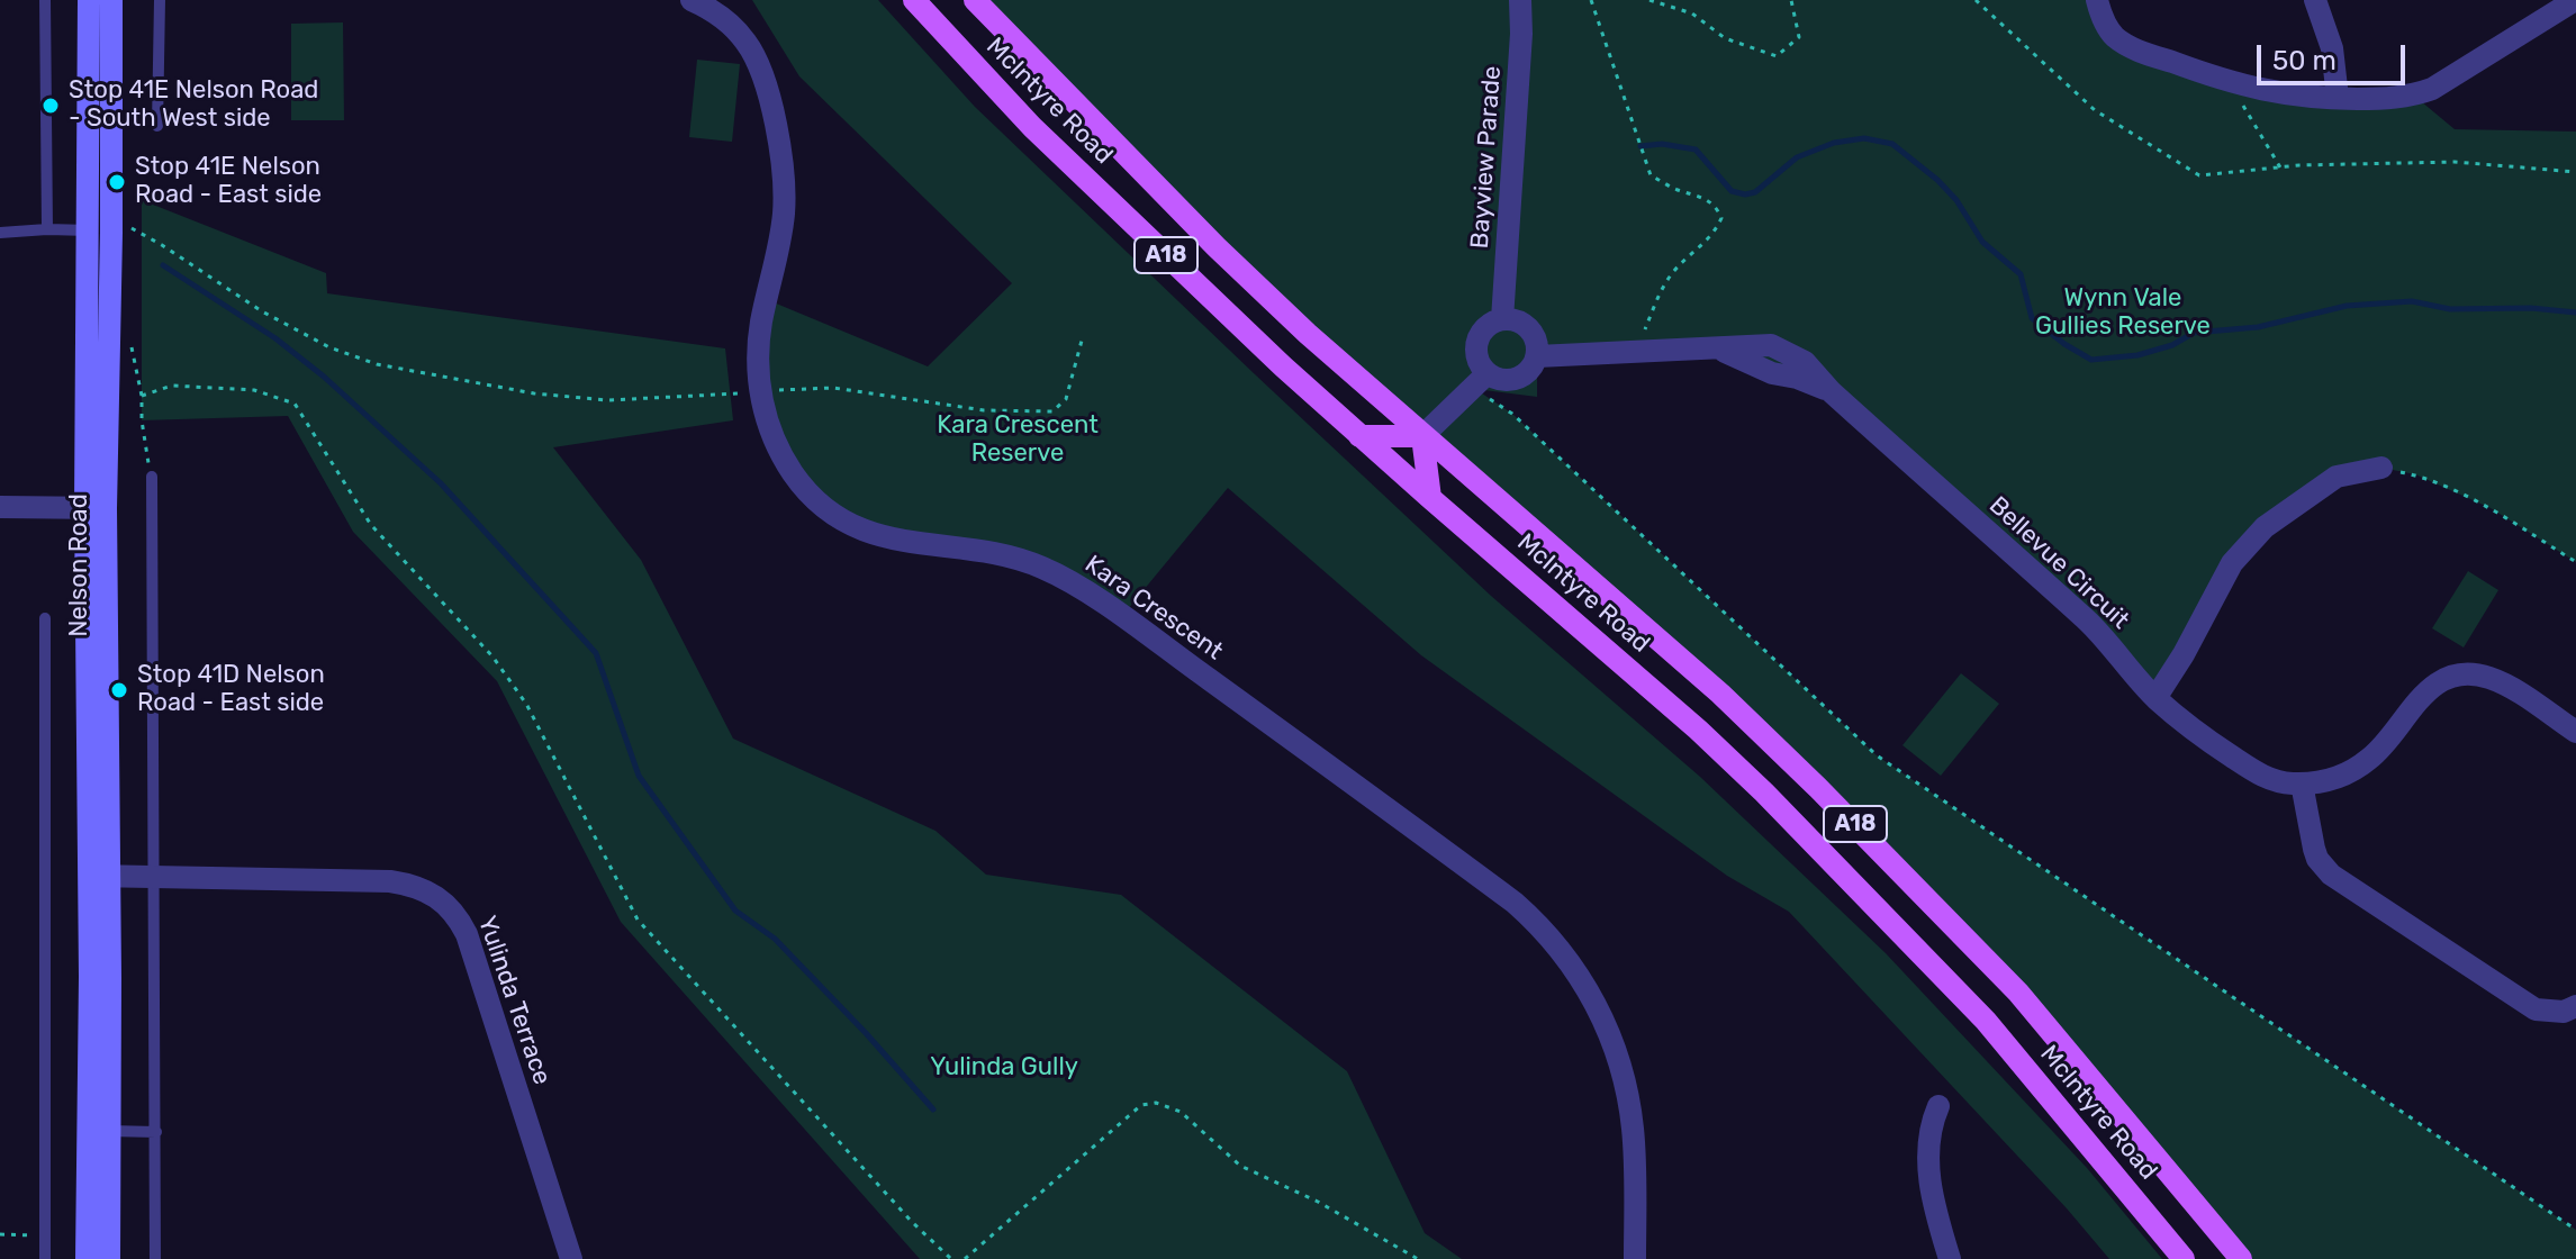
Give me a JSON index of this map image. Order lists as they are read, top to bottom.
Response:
{
  "streets": {
    "main road": ["McIntyre Road", "A18", "Nelson Road"],
    "street": [
      "Bayview Parade",
      "Bellevue Circuit",
      "Kara Crescent",
      "Yulinda Terrace"
    ]
  },
  "crossings": [
    ["Bayview Parade", "Bellevue Circuit"],
    ["Nelson Road", "Yulinda Terrace"]
  ],
  "parks": ["Wynn Vale Gullies Reserve", "Kara Crescent Reserve", "Yulinda Gully"],
  "places": ["Stop 41E Nelson Road - South West side", "Stop 41E Nelson Road - East side", "Stop 41D Nelson Road - East side"],
  "scale_bar": "50 m"
}
